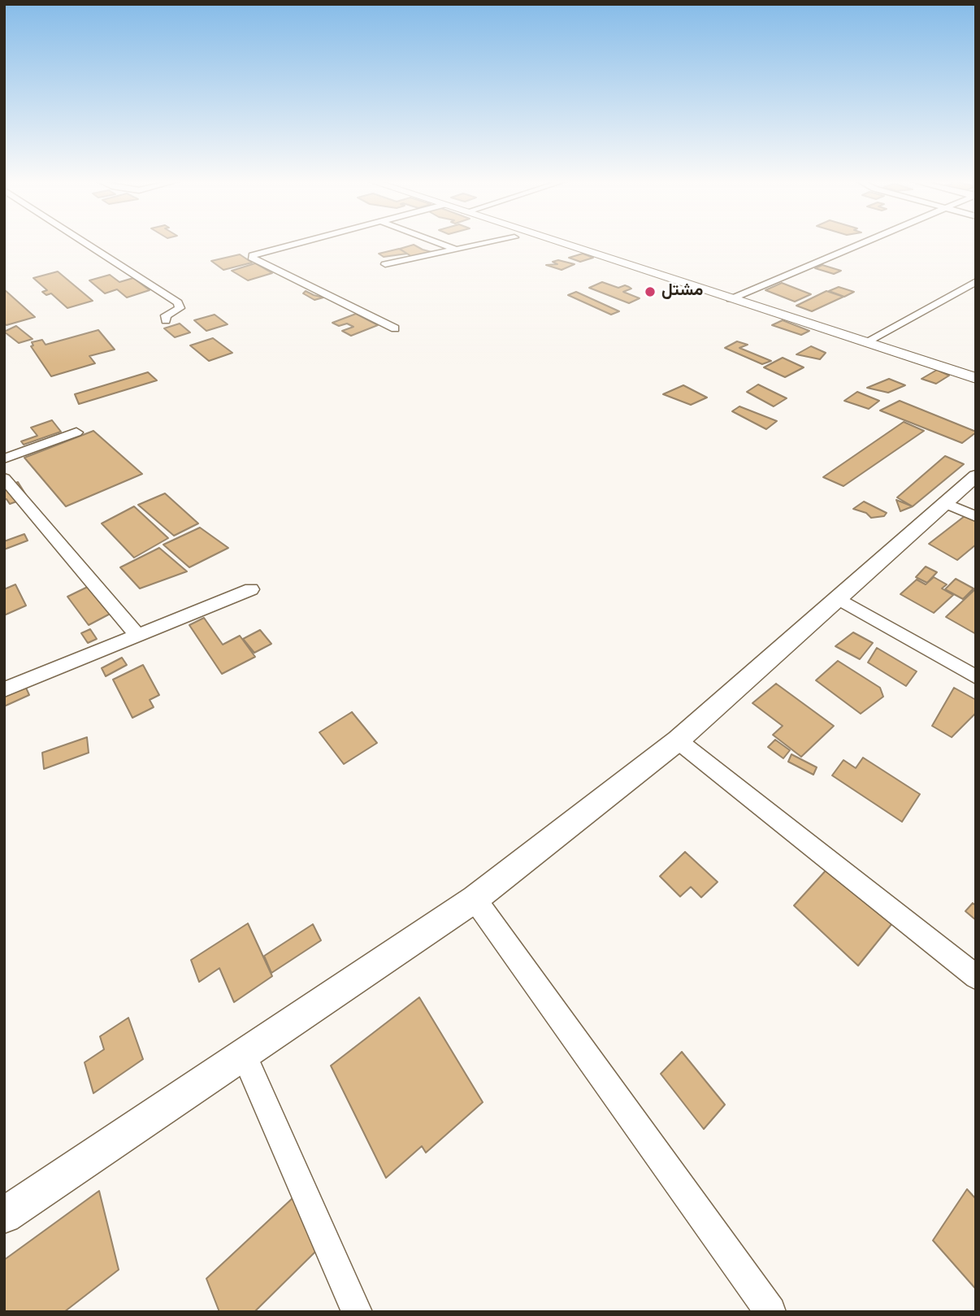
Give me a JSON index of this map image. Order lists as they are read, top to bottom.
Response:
{
  "places": ["مشتل"]
}
